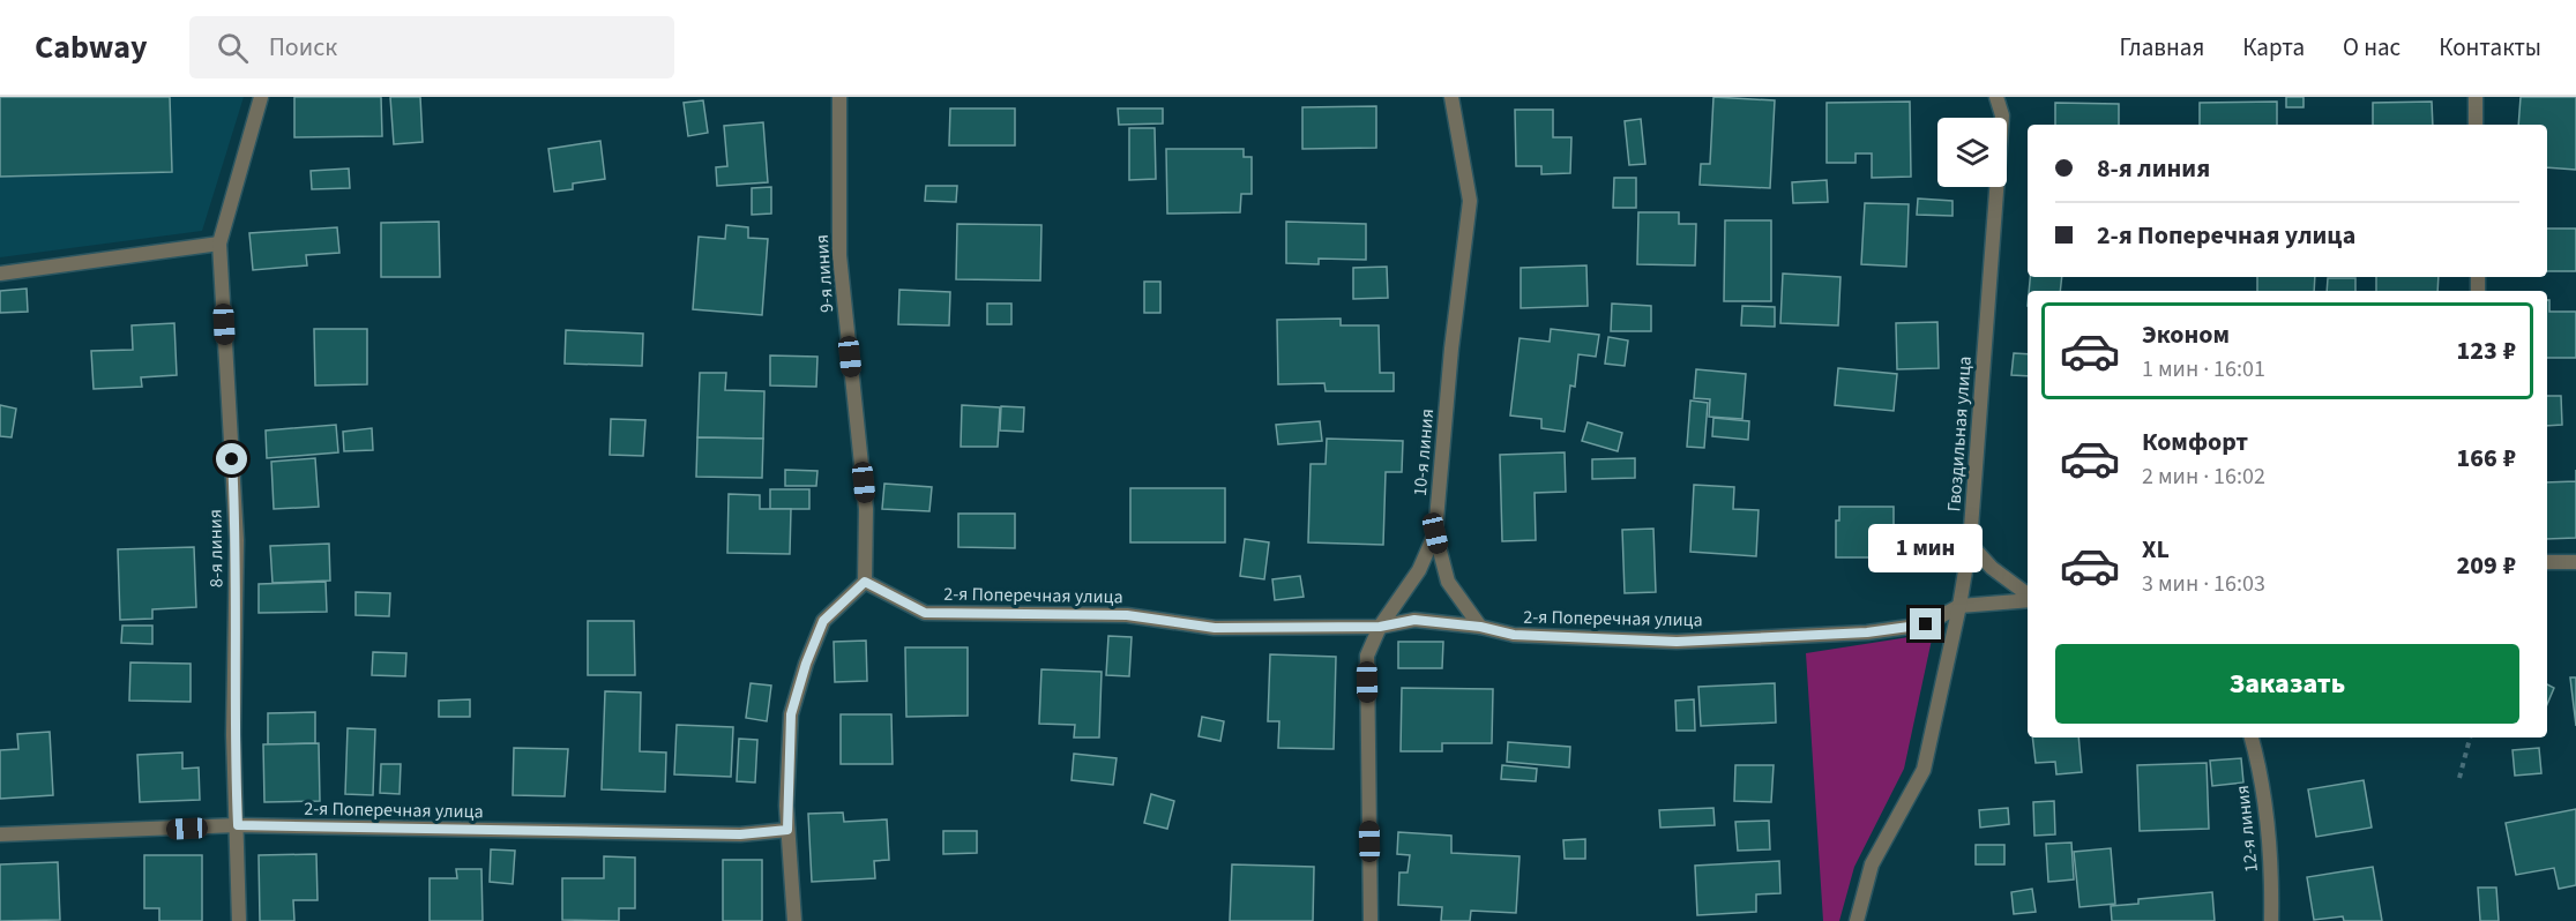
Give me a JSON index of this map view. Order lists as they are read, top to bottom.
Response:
{
  "streets": {
    "street": [
      "9-я линия",
      "Гвоздильная улица",
      "10-я линия",
      "8-я линия",
      "2-я Поперечная улица",
      "12-я линия"
    ]
  },
  "crossings": [
    ["9-я линия", "2-я Поперечная улица"],
    ["Гвоздильная улица", "2-я Поперечная улица"],
    ["10-я линия", "2-я Поперечная улица"],
    ["8-я линия", "2-я Поперечная улица"]
  ],
  "page": {
    "header": "Cabway",
    "search": "Поиск",
    "nav": [
      "Главная",
      "Карта",
      "О нас",
      "Контакты"
    ],
    "banner": ["8-я линия", "2-я Поперечная улица"],
    "list": [
      {
        "name": "Эконом",
        "note": "1 мин · 16:01",
        "value": "123 ₽"
      },
      {
        "name": "Комфорт",
        "note": "2 мин · 16:02",
        "value": "166 ₽"
      },
      {
        "name": "XL",
        "note": "3 мин · 16:03",
        "value": "209 ₽"
      }
    ],
    "bubble": "1 мин",
    "buttons": "Заказать"
  }
}
